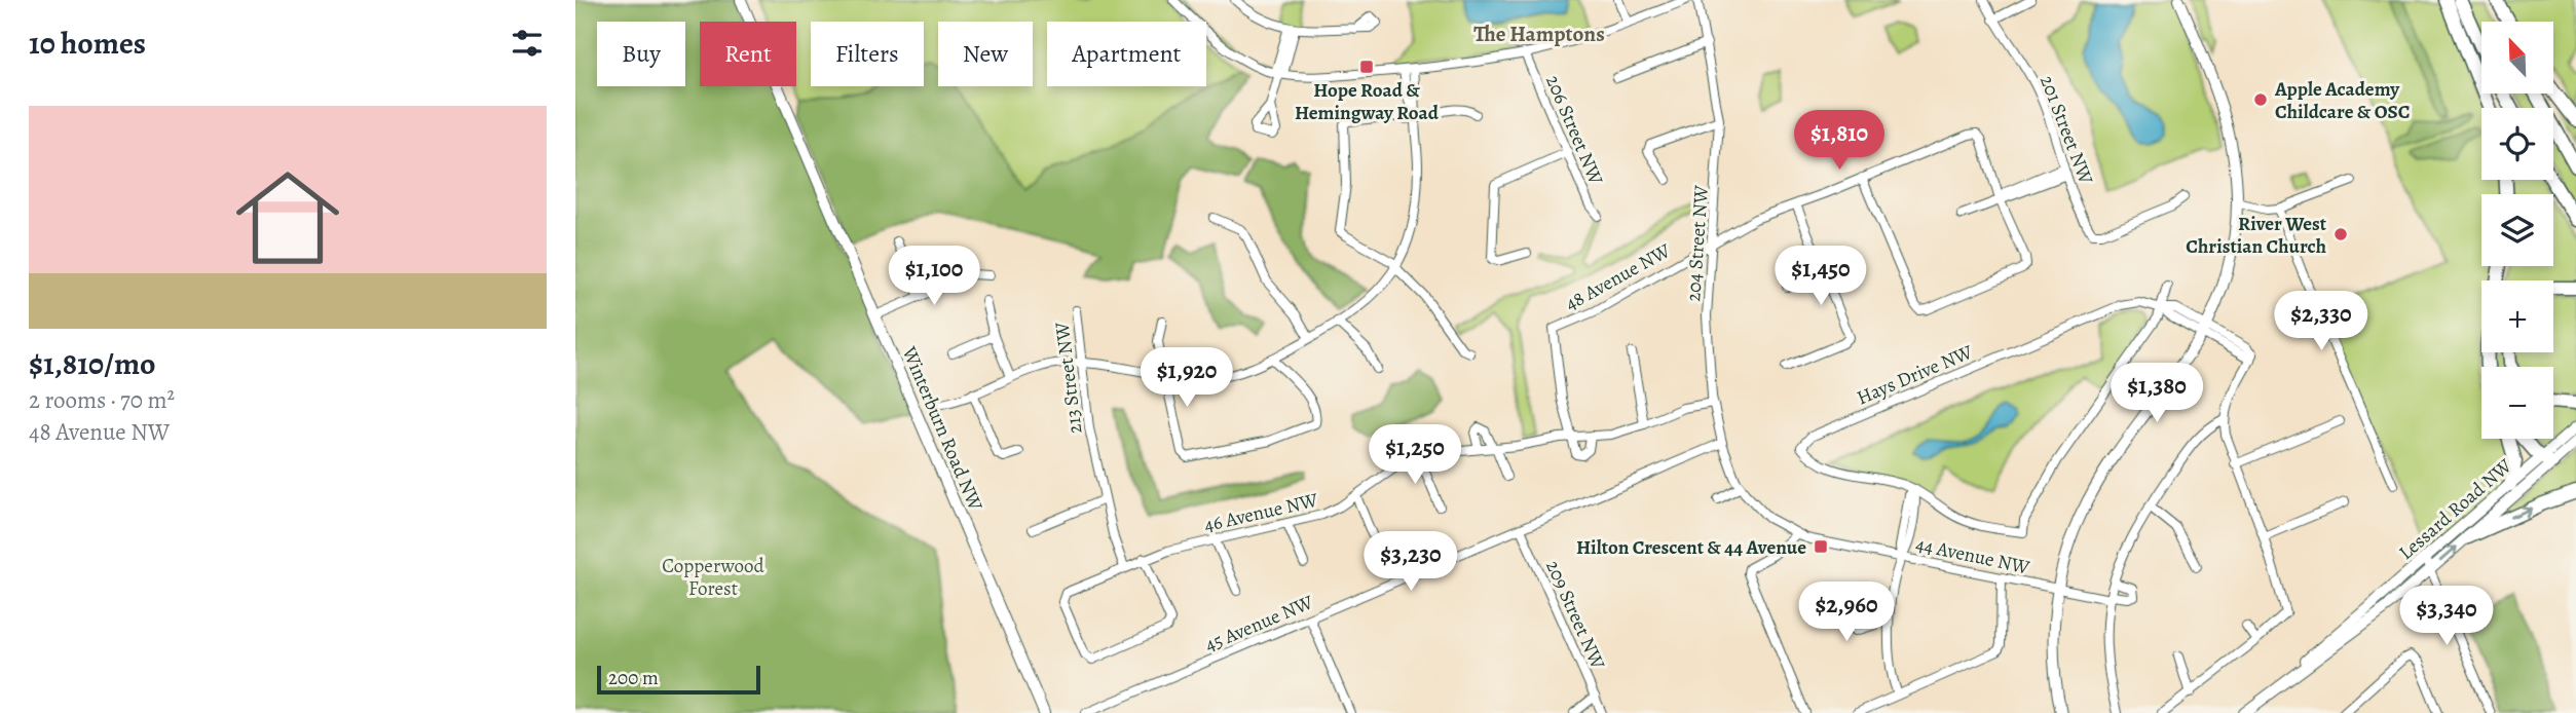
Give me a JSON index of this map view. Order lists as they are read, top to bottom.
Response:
{
  "streets": {
    "main road": ["Winterburn Road NW", "Lessard Road NW"],
    "street": [
      "206 Street NW",
      "201 Street NW",
      "204 Street NW",
      "48 Avenue NW",
      "Hays Drive NW",
      "213 Street NW",
      "46 Avenue NW",
      "44 Avenue NW",
      "209 Street NW",
      "45 Avenue NW"
    ]
  },
  "crossings": [
    ["204 Street NW", "48 Avenue NW"],
    ["204 Street NW", "46 Avenue NW"],
    ["204 Street NW", "44 Avenue NW"],
    ["204 Street NW", "45 Avenue NW"],
    ["48 Avenue NW", "46 Avenue NW"],
    ["213 Street NW", "46 Avenue NW"],
    ["209 Street NW", "45 Avenue NW"]
  ],
  "districts": ["The Hamptons"],
  "parks": ["Copperwood Forest"],
  "places": {
    "transit": ["Hope Road & Hemingway Road", "Hilton Crescent & 44 Avenue"],
    "other": ["Apple Academy Childcare & OSC", "River West Christian Church"]
  },
  "scale_bar": "200 m",
  "north": "top left",
  "page": {
    "heading": "10 homes",
    "map_buttons": ["+", "−"],
    "chip": [
      "Buy",
      "Rent",
      "Filters",
      "New",
      "Apartment"
    ],
    "list": [
      {
        "name": "$1,810/mo",
        "note": "2 rooms · 70 m² · 48 Avenue NW"
      }
    ],
    "price": [
      "$1,810",
      "$1,100",
      "$1,450",
      "$2,330",
      "$1,920",
      "$1,380",
      "$1,250",
      "$3,230",
      "$2,960",
      "$3,340"
    ],
    "scale": "200 m"
  }
}
